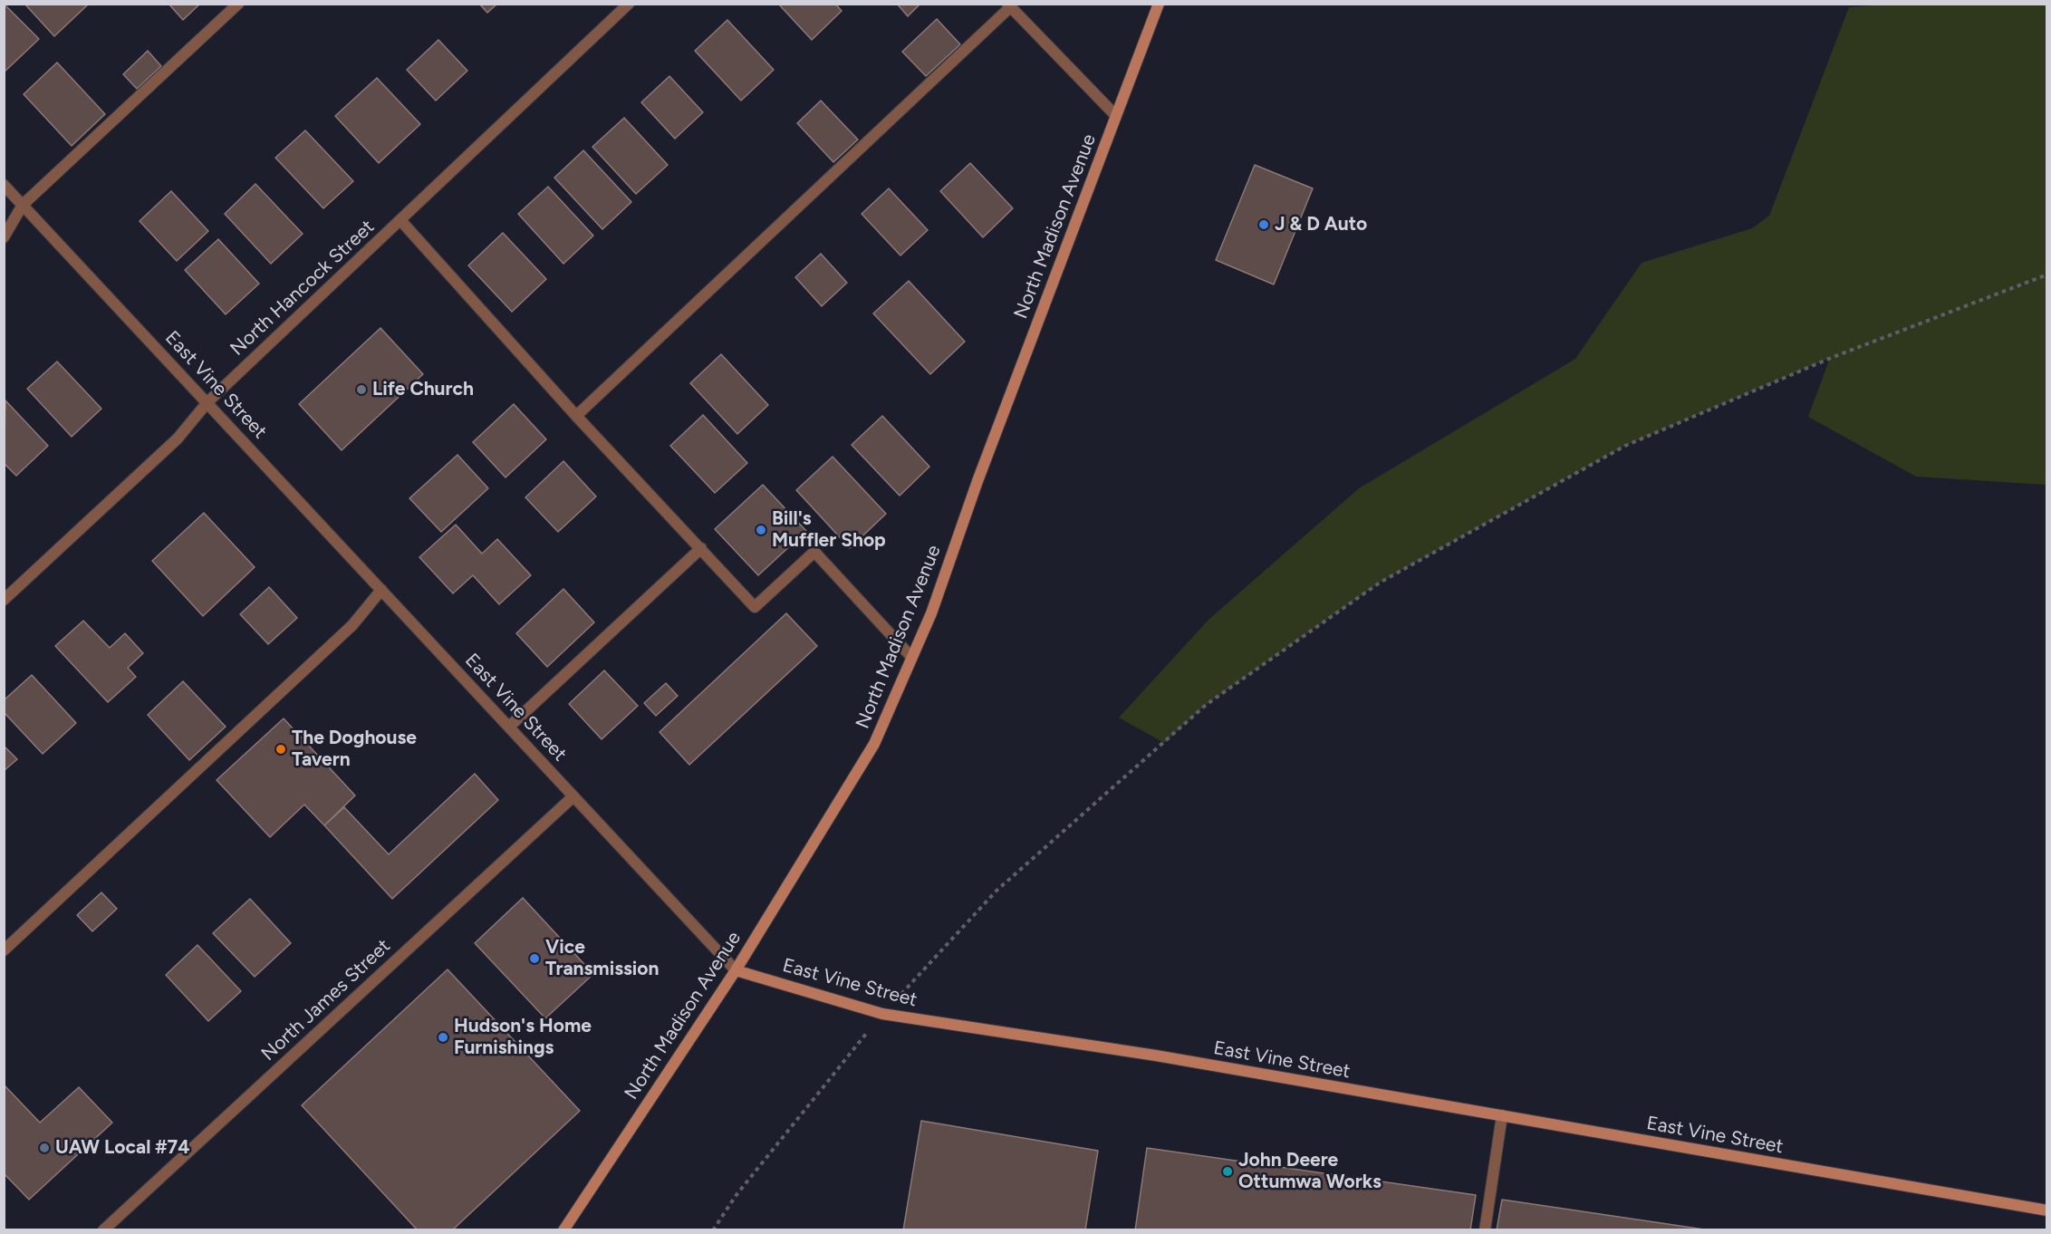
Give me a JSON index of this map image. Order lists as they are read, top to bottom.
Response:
{
  "streets": {
    "main road": ["North Madison Avenue", "East Vine Street"],
    "street": ["North Hancock Street", "North James Street"]
  },
  "crossings": [
    ["North Madison Avenue", "East Vine Street"],
    ["North Hancock Street", "East Vine Street"],
    ["East Vine Street", "North James Street"]
  ],
  "places": [
    "J & D Auto",
    "Life Church",
    "Bill's Muffler Shop",
    "The Doghouse Tavern",
    "Vice Transmission",
    "Hudson's Home Furnishings",
    "UAW Local #74",
    "John Deere Ottumwa Works"
  ]
}
